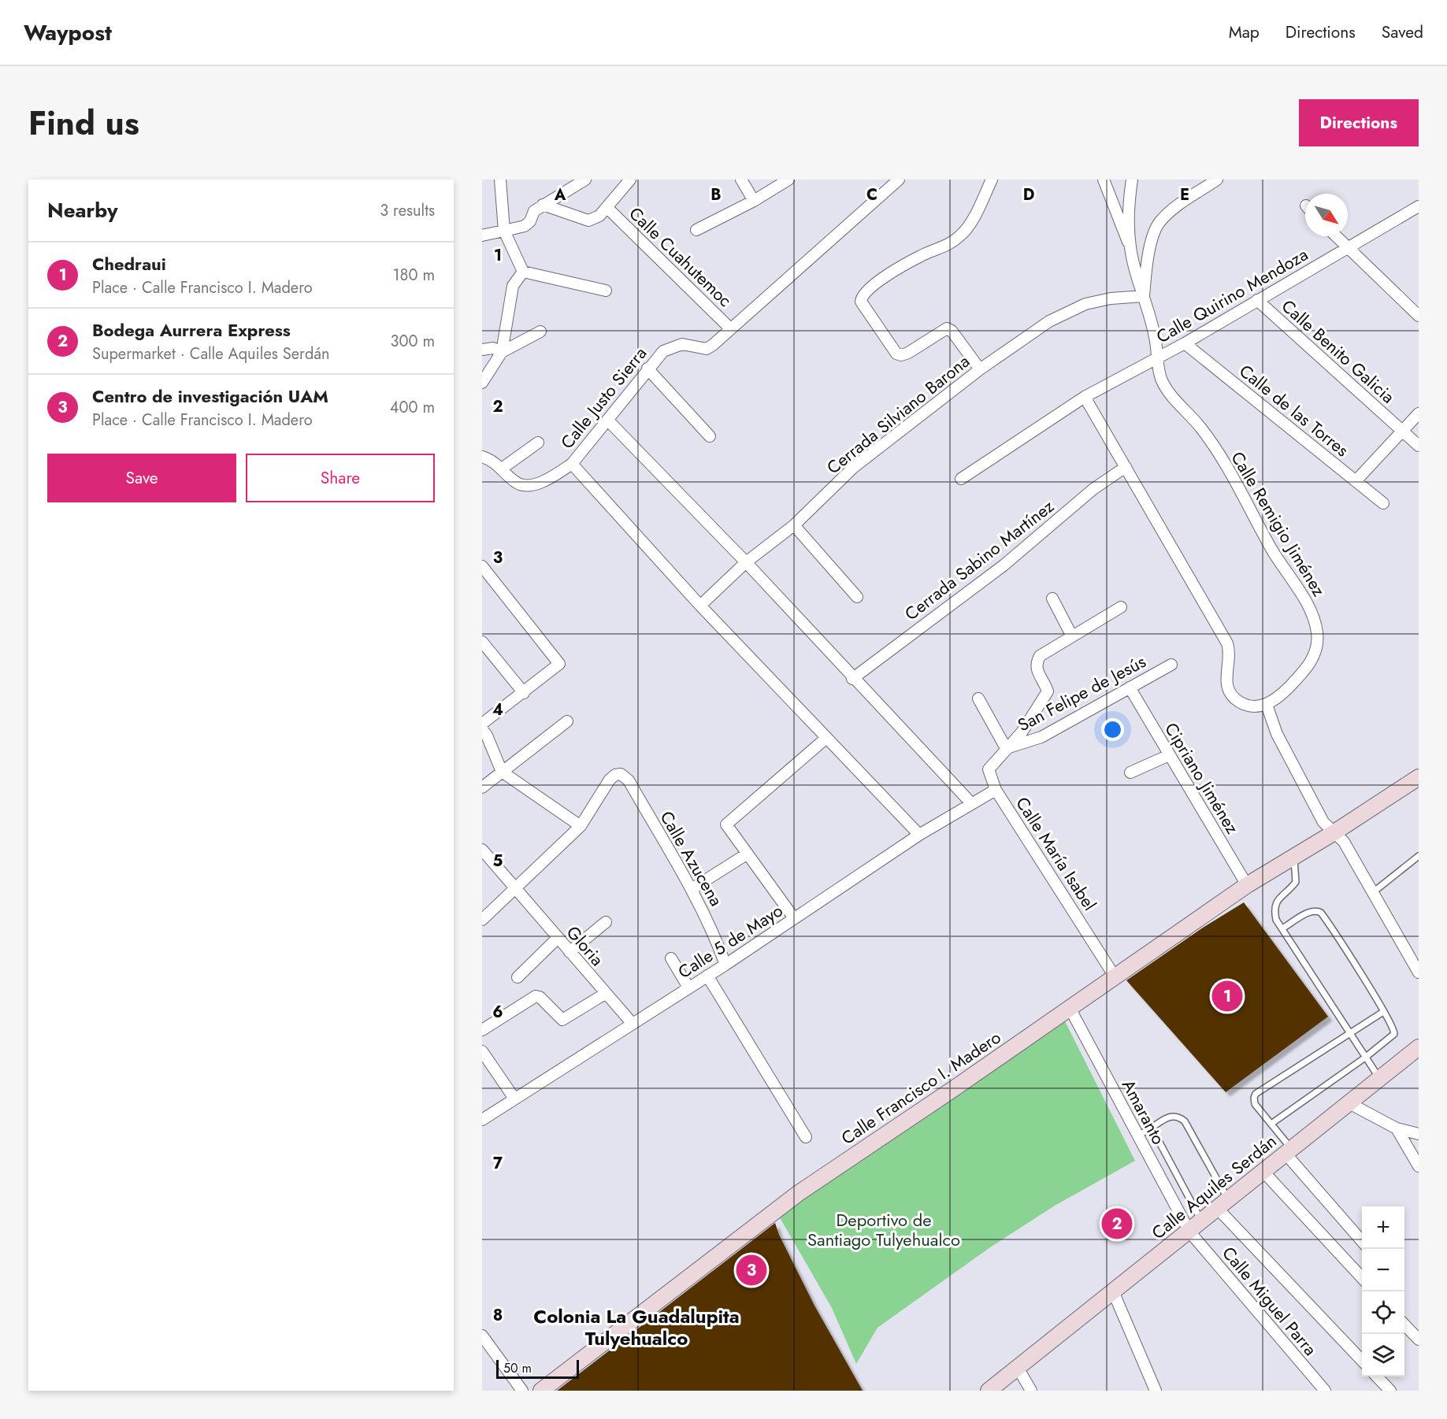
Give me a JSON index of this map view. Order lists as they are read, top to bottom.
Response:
{
  "streets": {
    "main road": ["Calle Francisco I. Madero", "Calle Aquiles Serdán"],
    "street": [
      "Calle Cuahutemoc",
      "Calle Quirino Mendoza",
      "Calle Benito Galicia",
      "Calle Justo Sierra",
      "Calle de las Torres",
      "Cerrada Silviano Barona",
      "Calle Remigio Jiménez",
      "Cerrada Sabino Martínez",
      "San Felipe de Jesús",
      "Cipriano Jiménez",
      "Calle María Isabel",
      "Calle Azucena",
      "Calle 5 de Mayo",
      "Gloria",
      "Amaranto",
      "Calle Miguel Parra"
    ]
  },
  "crossings": [
    ["Calle Cuahutemoc", "Calle Justo Sierra"],
    ["Calle Quirino Mendoza", "Calle Benito Galicia"],
    ["Calle Quirino Mendoza", "Calle de las Torres"],
    ["Calle Quirino Mendoza", "Calle Remigio Jiménez"],
    ["Cerrada Silviano Barona", "Calle Remigio Jiménez"],
    ["San Felipe de Jesús", "Cipriano Jiménez"],
    ["San Felipe de Jesús", "Calle María Isabel"],
    ["Cipriano Jiménez", "Calle Francisco I. Madero"],
    ["Calle María Isabel", "Calle 5 de Mayo"],
    ["Calle María Isabel", "Calle Francisco I. Madero"],
    ["Calle Azucena", "Calle 5 de Mayo"],
    ["Calle 5 de Mayo", "Gloria"],
    ["Calle Francisco I. Madero", "Amaranto"],
    ["Amaranto", "Calle Aquiles Serdán"],
    ["Amaranto", "Calle Miguel Parra"],
    ["Calle Aquiles Serdán", "Calle Miguel Parra"]
  ],
  "districts": ["Colonia La Guadalupita Tulyehualco"],
  "parks": ["Deportivo de Santiago Tulyehualco"],
  "scale_bar": "50 m",
  "north": "bottom right",
  "page": {
    "header": "Waypost",
    "nav": ["Map", "Directions", "Saved"],
    "title": "Find us",
    "buttons": [
      "Directions",
      ["Save", "Share"]
    ],
    "heading": ["Nearby", "3 results"],
    "list": [
      {
        "mark": "1",
        "name": "Chedraui",
        "note": "Place · Calle Francisco I. Madero",
        "value": "180 m"
      },
      {
        "mark": "2",
        "name": "Bodega Aurrera Express",
        "note": "Supermarket · Calle Aquiles Serdán",
        "value": "300 m"
      },
      {
        "mark": "3",
        "name": "Centro de investigación UAM",
        "note": "Place · Calle Francisco I. Madero",
        "value": "400 m"
      }
    ],
    "pins": ["1", "2", "3"],
    "map_buttons": ["+", "−"],
    "scale": "50 m"
  },
  "grid": {
    "columns": [
      "A",
      "B",
      "C",
      "D",
      "E"
    ],
    "rows": [
      "1",
      "2",
      "3",
      "4",
      "5",
      "6",
      "7",
      "8"
    ]
  }
}
